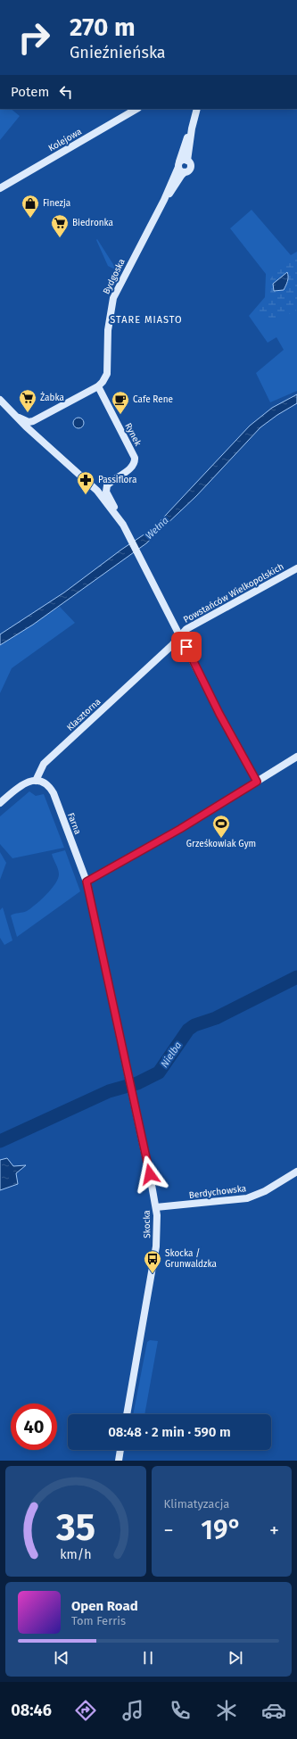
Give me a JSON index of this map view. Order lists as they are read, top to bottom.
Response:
{
  "streets": {
    "street": [
      "Kolejowa",
      "Bydgoska",
      "Rynek",
      "Powstańców Wielkopolskich",
      "Klasztorna",
      "Farna",
      "Berdychowska",
      "Skocka"
    ]
  },
  "crossings": [
    ["Bydgoska", "Rynek"],
    ["Powstańców Wielkopolskich", "Klasztorna"],
    ["Klasztorna", "Farna"],
    ["Farna", "Skocka"],
    ["Berdychowska", "Skocka"]
  ],
  "districts": ["STARE MIASTO"],
  "water": ["Wełna", "Nielba"],
  "places": {
    "shop": ["Finezja"],
    "supermarket": ["Biedronka", "Żabka"],
    "cafe": ["Cafe Rene"],
    "pharmacy": ["Passiflora"],
    "sports": ["Grześkowiak Gym"],
    "bus stop": ["Skocka / Grunwaldzka"]
  },
  "page": {
    "turn": ["270 m", "Gnieźnieńska"],
    "then": "Potem",
    "limit": "40",
    "trip": "08:48 · 2 min · 590 m",
    "tile": "Klimatyzacja",
    "heat": ["−", "19°", "+"],
    "song": ["Open Road", "Tom Ferris"],
    "tabs": "08:46",
    "gauge": ["35", "km/h"]
  }
}
